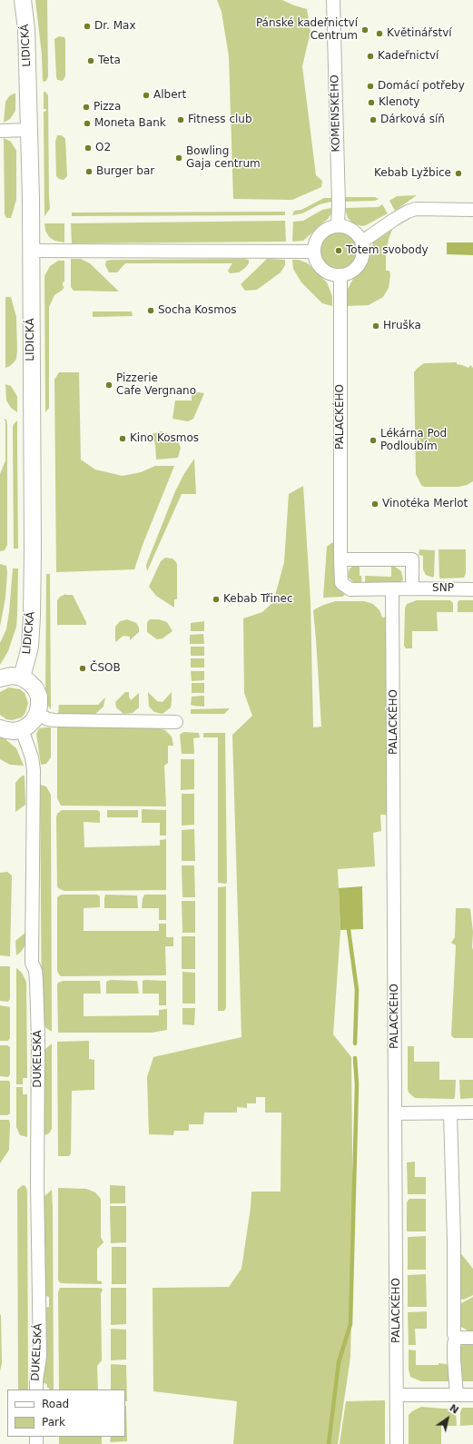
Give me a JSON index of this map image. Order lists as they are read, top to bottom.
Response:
{
  "streets": {
    "street": [
      "LIDICKÁ",
      "KOMENSKÉHO",
      "PALACKÉHO",
      "SNP",
      "DUKELSKÁ"
    ]
  },
  "crossings": [
    ["KOMENSKÉHO", "PALACKÉHO"],
    ["PALACKÉHO", "SNP"]
  ],
  "places": [
    "Dr. Max",
    "Pánské kadeřnictví Centrum",
    "Květinářství",
    "Kadeřnictví",
    "Teta",
    "Domácí potřeby",
    "Albert",
    "Klenoty",
    "Pizza",
    "Fitness club",
    "Dárková síň",
    "Moneta Bank",
    "O2",
    "Bowling Gaja centrum",
    "Burger bar",
    "Kebab Lyžbice",
    "Totem svobody",
    "Socha Kosmos",
    "Hruška",
    "Pizzerie Cafe Vergnano",
    "Kino Kosmos",
    "Lékárna Pod Podloubím",
    "Vinotéka Merlot",
    "Kebab Třinec",
    "ČSOB"
  ],
  "legend": ["Road", "Park"],
  "north": "top right"
}
